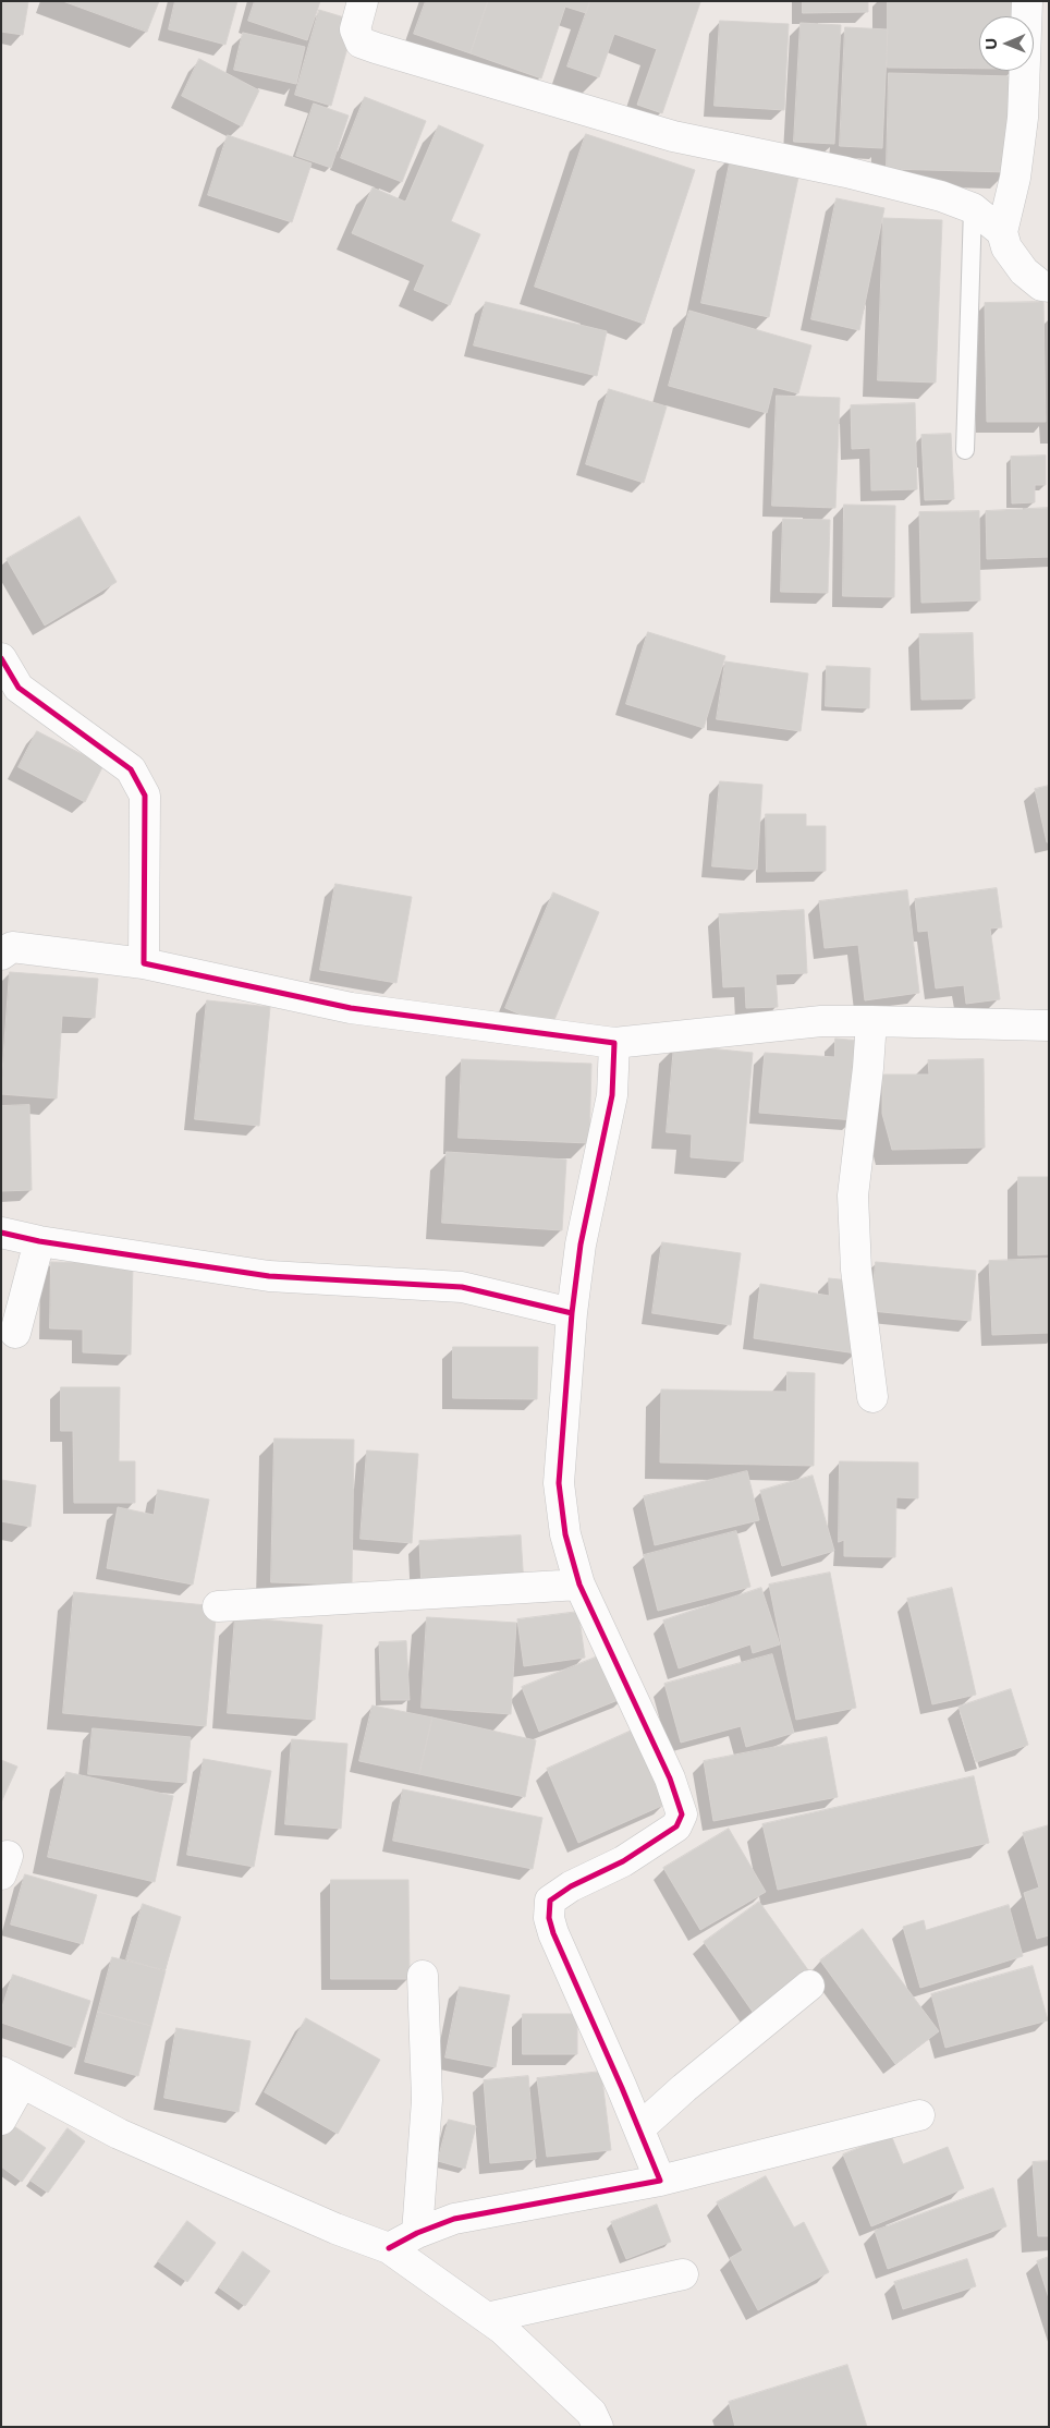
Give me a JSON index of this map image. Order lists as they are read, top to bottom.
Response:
{
  "north": "left"
}
